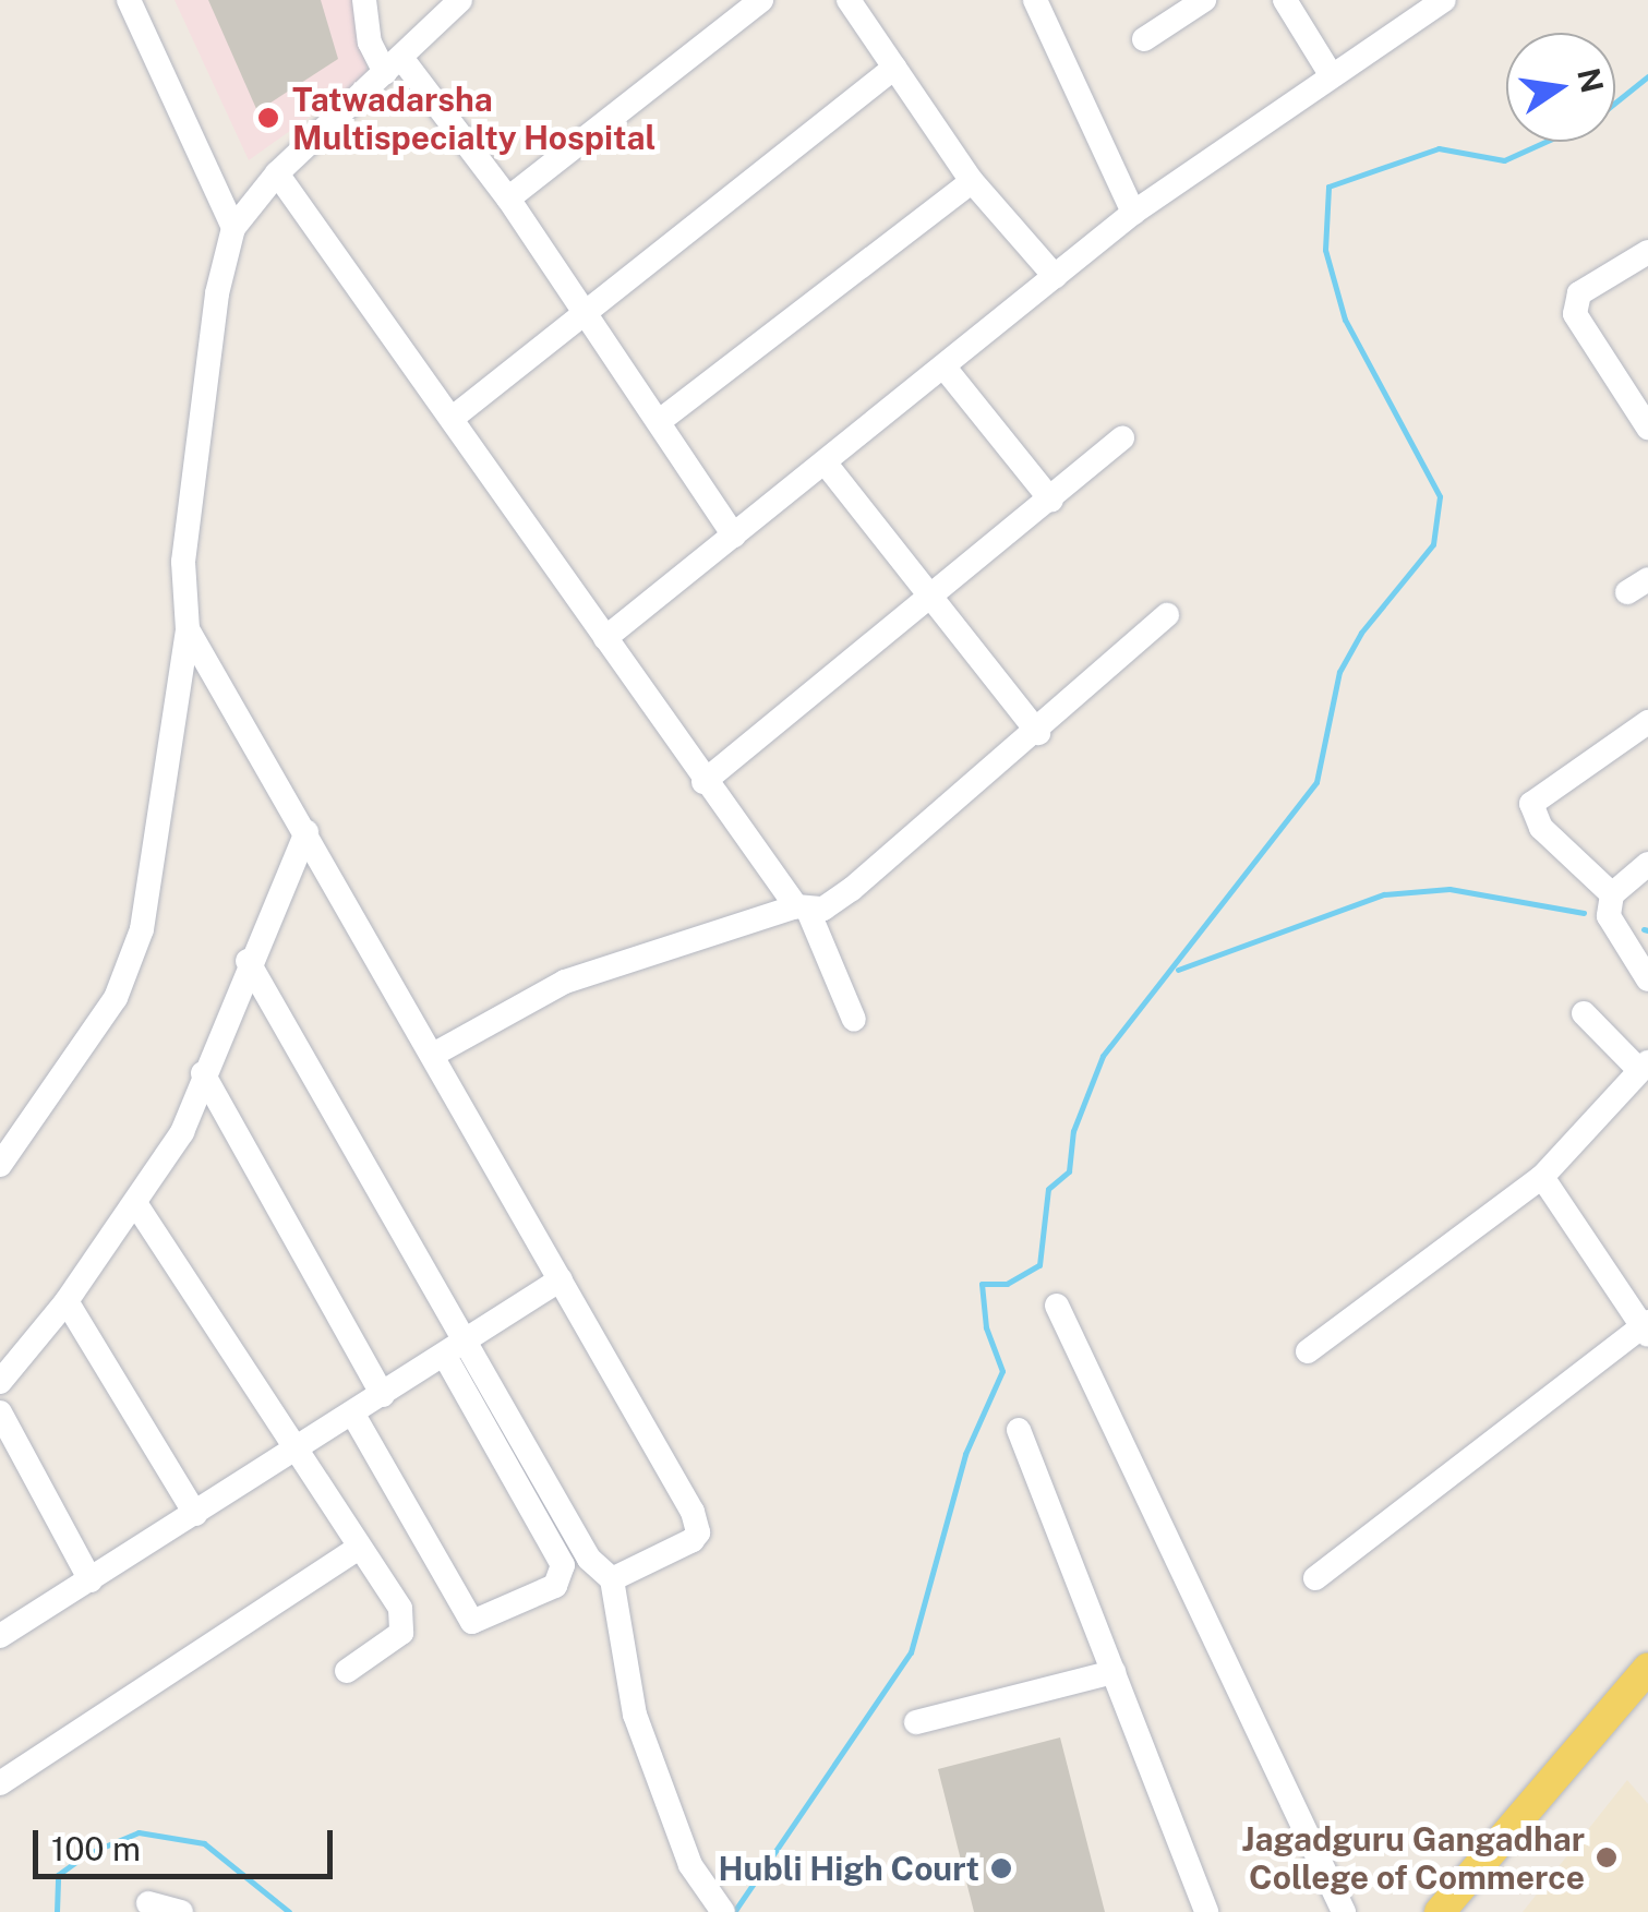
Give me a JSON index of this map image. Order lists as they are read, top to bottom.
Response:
{
  "places": ["Tatwadarsha Multispecialty Hospital", "Jagadguru Gangadhar College of Commerce", "Hubli High Court"],
  "scale_bar": "100 m",
  "north": "right"
}
